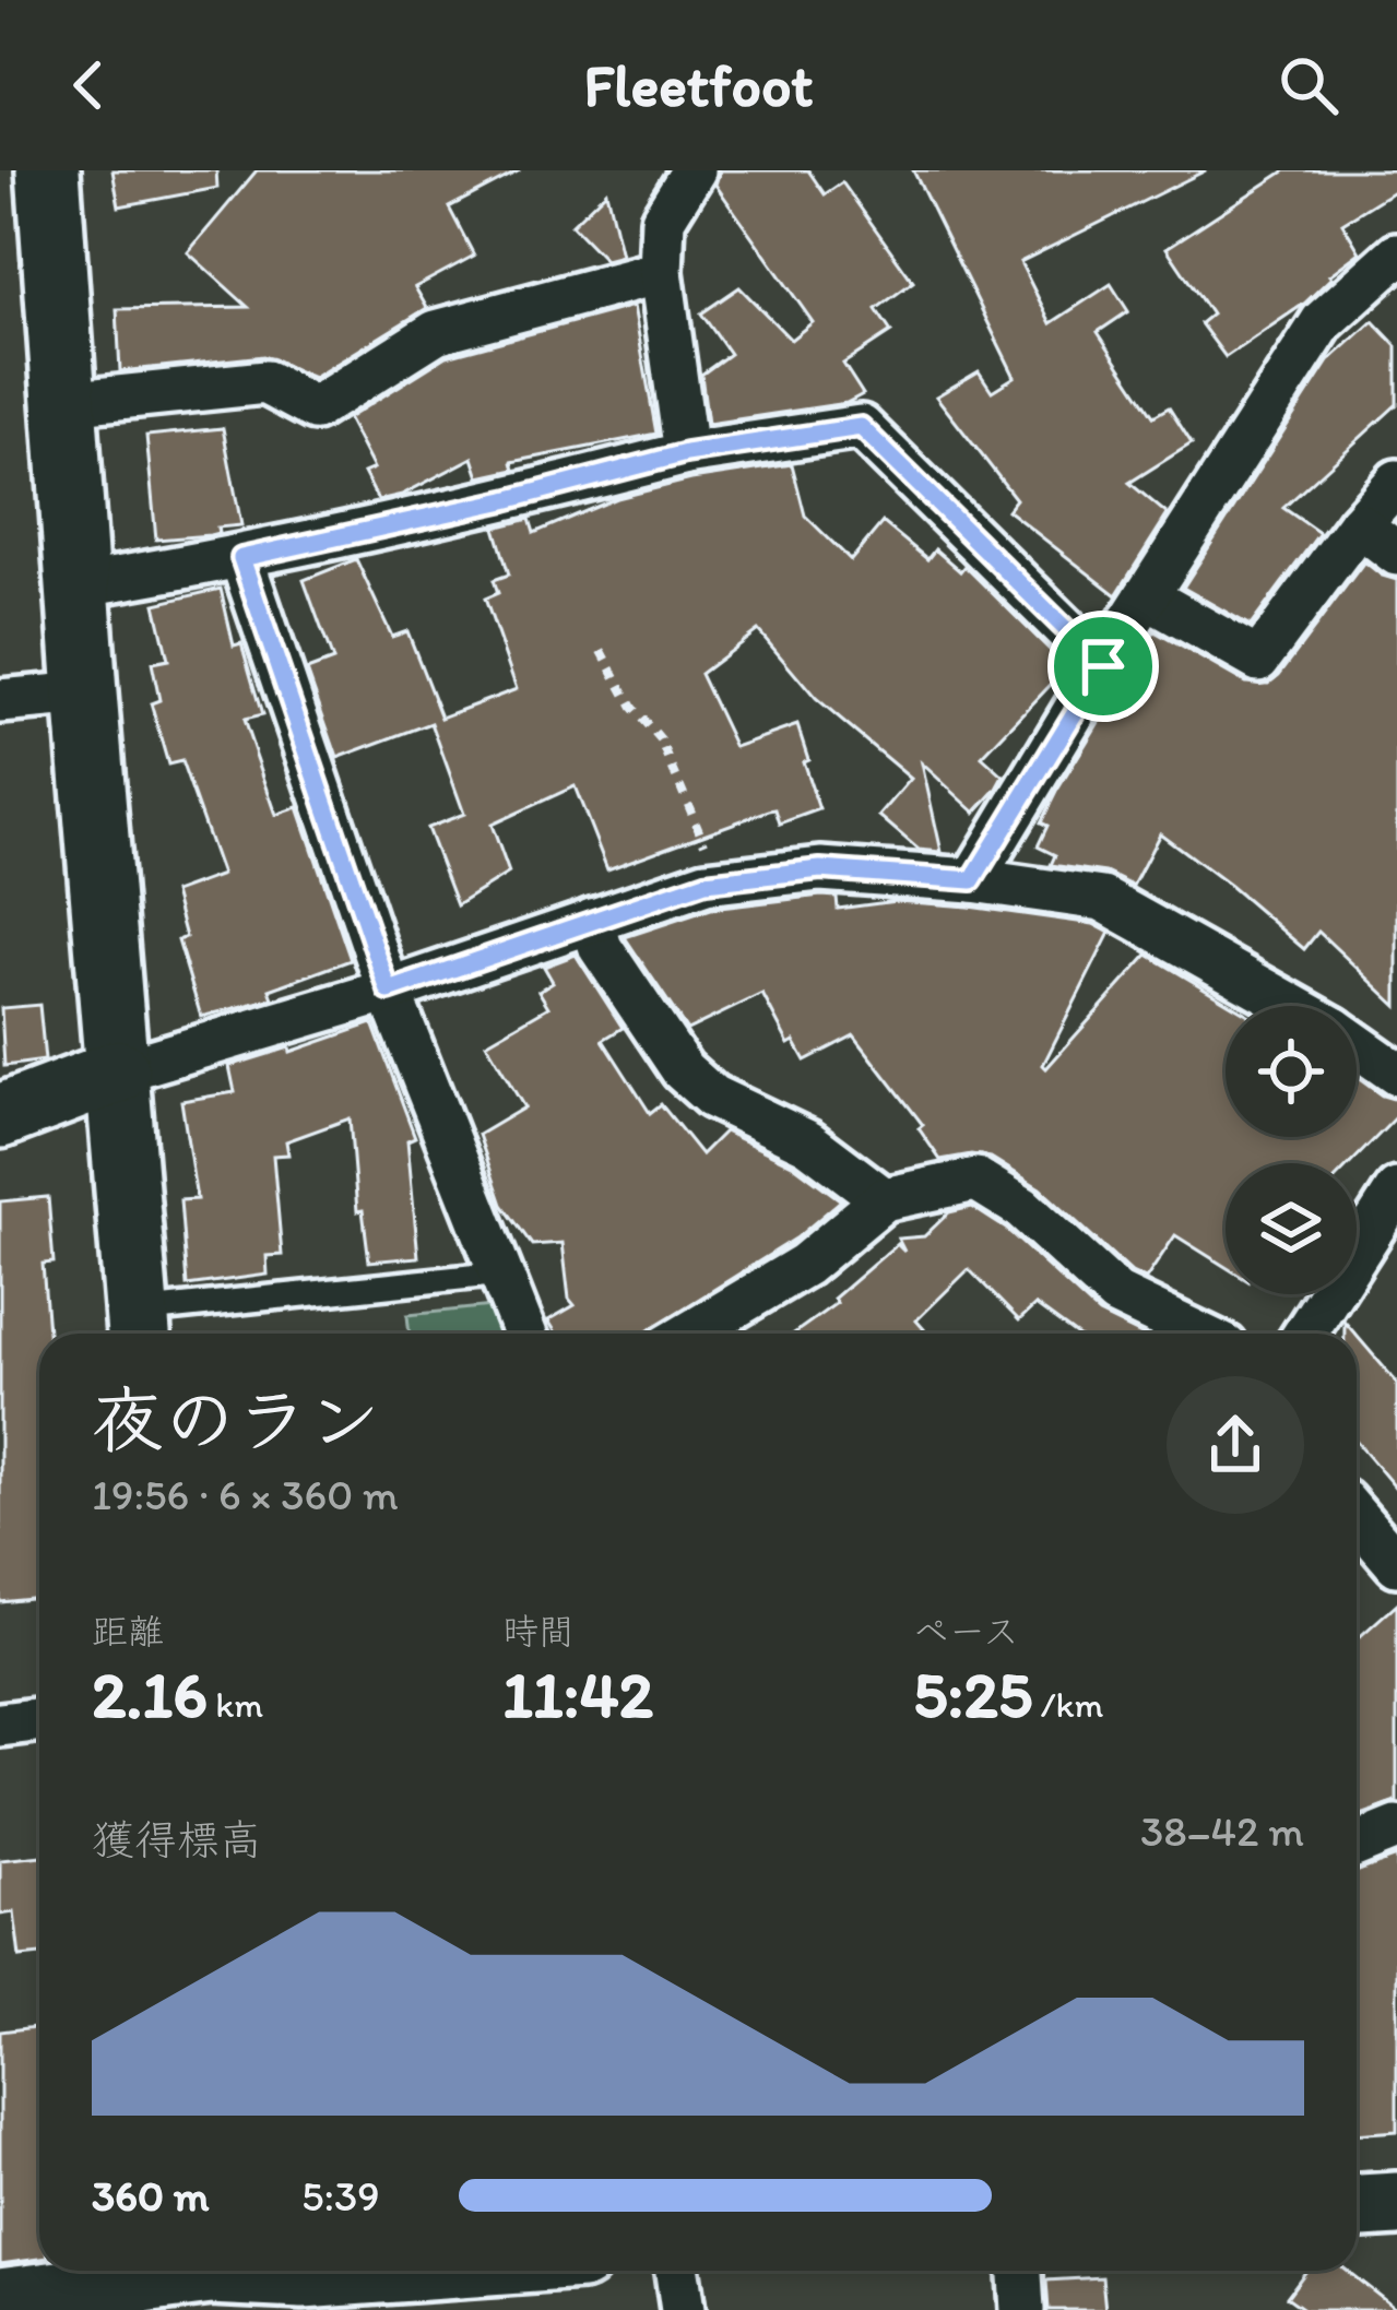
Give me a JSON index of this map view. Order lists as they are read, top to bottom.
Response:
{
  "page": {
    "header": "Fleetfoot",
    "heading": ["夜のラン", "19:56 · 6 × 360 m"],
    "stats": [
      ["距離", "2.16 km"],
      ["時間", "11:42"],
      ["ペース", "5:25 /km"]
    ],
    "chart": ["獲得標高", "38–42 m"],
    "list": [
      {
        "name": "360 m",
        "note": "5:39"
      }
    ]
  }
}
